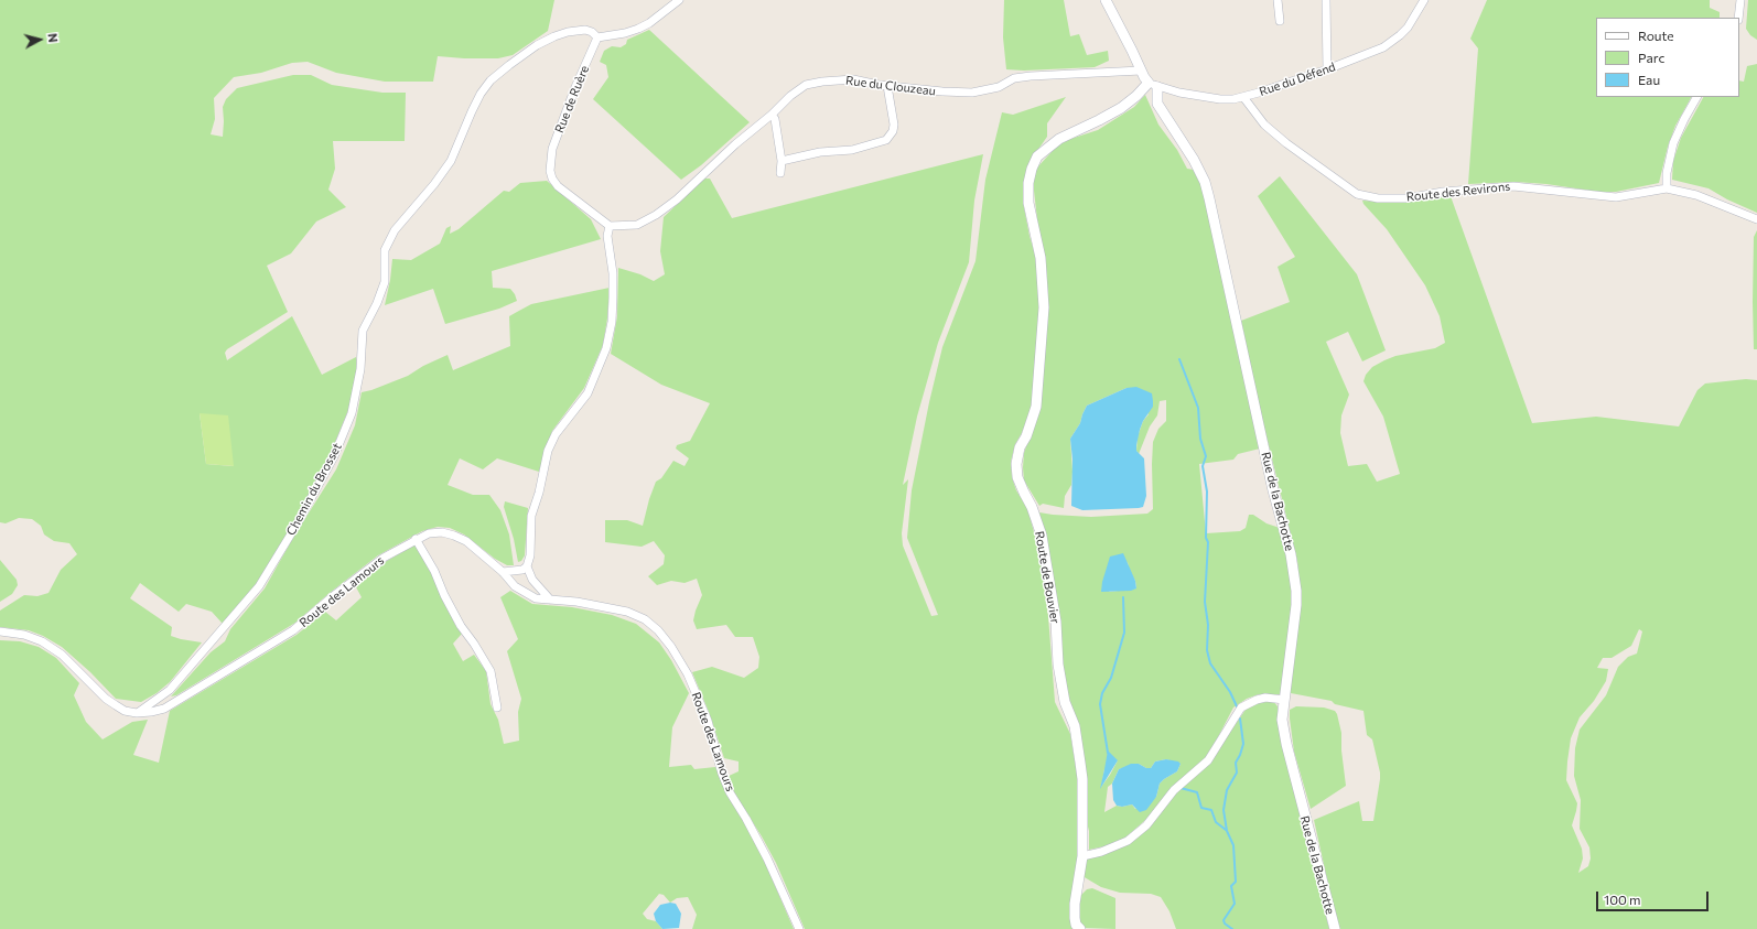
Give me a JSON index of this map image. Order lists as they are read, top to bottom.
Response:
{
  "streets": {
    "street": [
      "Rue du Défend",
      "Rue du Clouzeau",
      "Rue de Ruère",
      "Route des Revirons",
      "Chemin du Brosset",
      "Rue de la Bachotte",
      "Route de Bouvier",
      "Route des Lamours"
    ]
  },
  "crossings": [
    ["Rue du Défend", "Route des Revirons"],
    ["Rue du Défend", "Rue de la Bachotte"],
    ["Rue du Défend", "Route de Bouvier"],
    ["Rue du Clouzeau", "Rue de Ruère"],
    ["Rue de Ruère", "Chemin du Brosset"],
    ["Chemin du Brosset", "Route des Lamours"],
    ["Rue de la Bachotte", "Route de Bouvier"]
  ],
  "legend": ["Route", "Parc", "Eau"],
  "scale_bar": "100 m",
  "north": "right"
}
